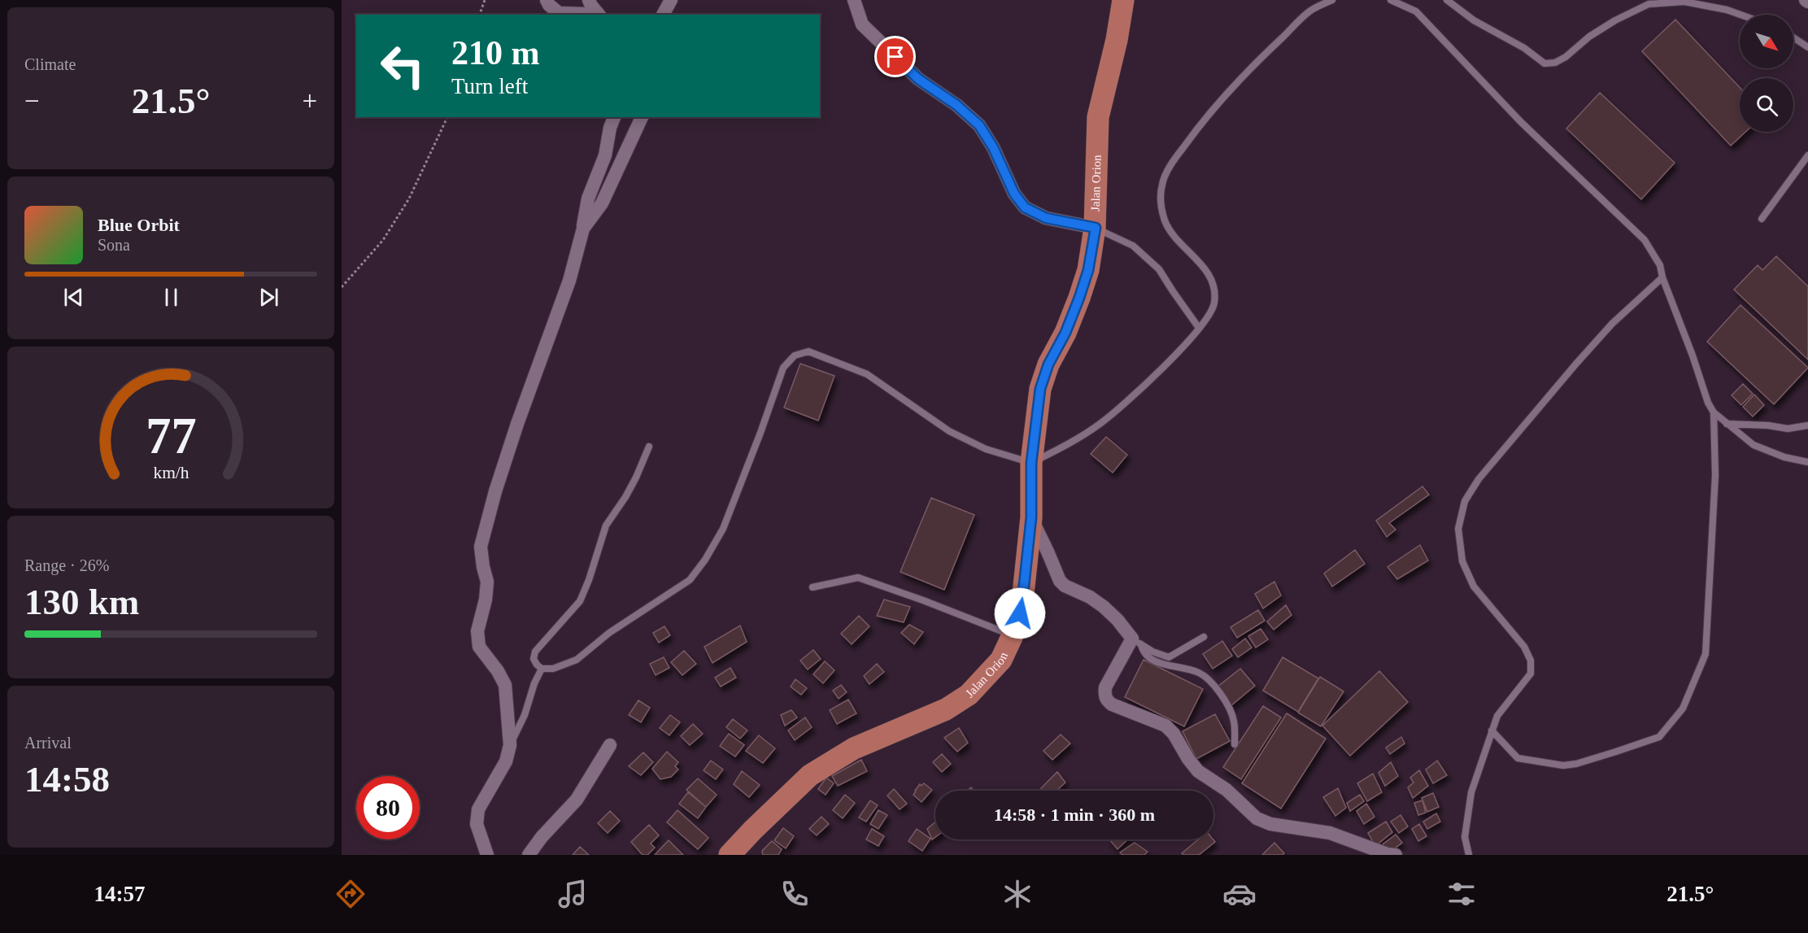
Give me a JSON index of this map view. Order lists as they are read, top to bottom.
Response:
{
  "streets": {
    "highway": ["Jalan Orion"]
  },
  "north": "bottom right",
  "page": {
    "tile": [
      "Climate",
      ["Range · 26%", "130 km"],
      ["Arrival", "14:58"]
    ],
    "turn": ["210 m", "Turn left"],
    "heat": ["−", "21.5°", "+"],
    "song": ["Blue Orbit", "Sona"],
    "limit": "80",
    "trip": "14:58 · 1 min · 360 m",
    "tabs": ["14:57", "21.5°"],
    "gauge": ["77", "km/h"]
  }
}
